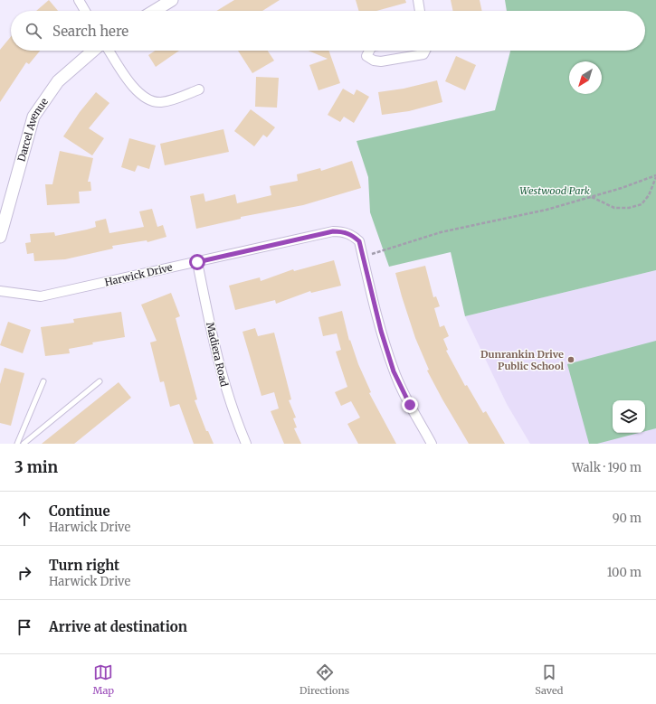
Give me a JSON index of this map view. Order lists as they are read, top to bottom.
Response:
{
  "streets": {
    "street": ["Darcel Avenue", "Harwick Drive", "Madiera Road"]
  },
  "crossings": [
    ["Harwick Drive", "Madiera Road"]
  ],
  "parks": ["Westwood Park"],
  "places": ["Dunrankin Drive Public School"],
  "north": "bottom left",
  "page": {
    "search": "Search here",
    "heading": ["3 min", "Walk · 190 m"],
    "list": [
      ["Continue", "Harwick Drive", "90 m"],
      ["Turn right", "Harwick Drive", "100 m"],
      "Arrive at destination"
    ],
    "nav": ["Map", "Directions", "Saved"]
  }
}
